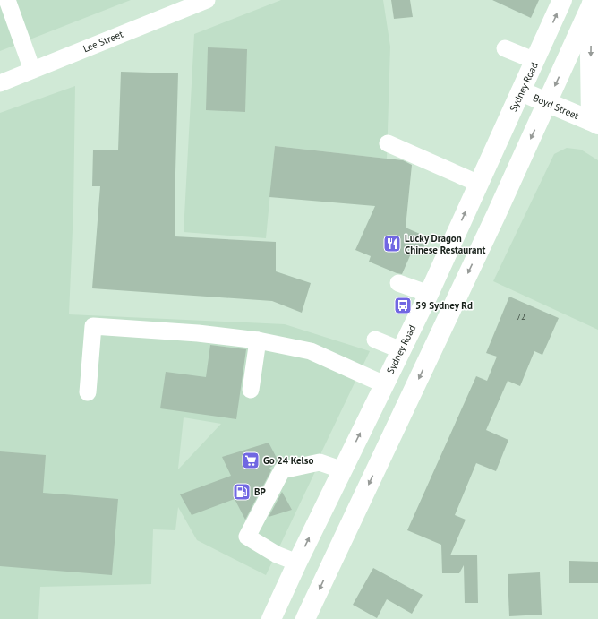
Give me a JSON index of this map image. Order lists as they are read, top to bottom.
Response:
{
  "streets": {
    "main road": ["Sydney Road", "Boyd Street"],
    "street": ["Lee Street"]
  },
  "crossings": [
    ["Sydney Road", "Boyd Street"]
  ],
  "places": {
    "restaurant": ["Lucky Dragon Chinese Restaurant"],
    "bus stop": ["59 Sydney Rd"],
    "supermarket": ["Go 24 Kelso"],
    "fuel station": ["BP"]
  },
  "house_numbers": ["72"]
}
